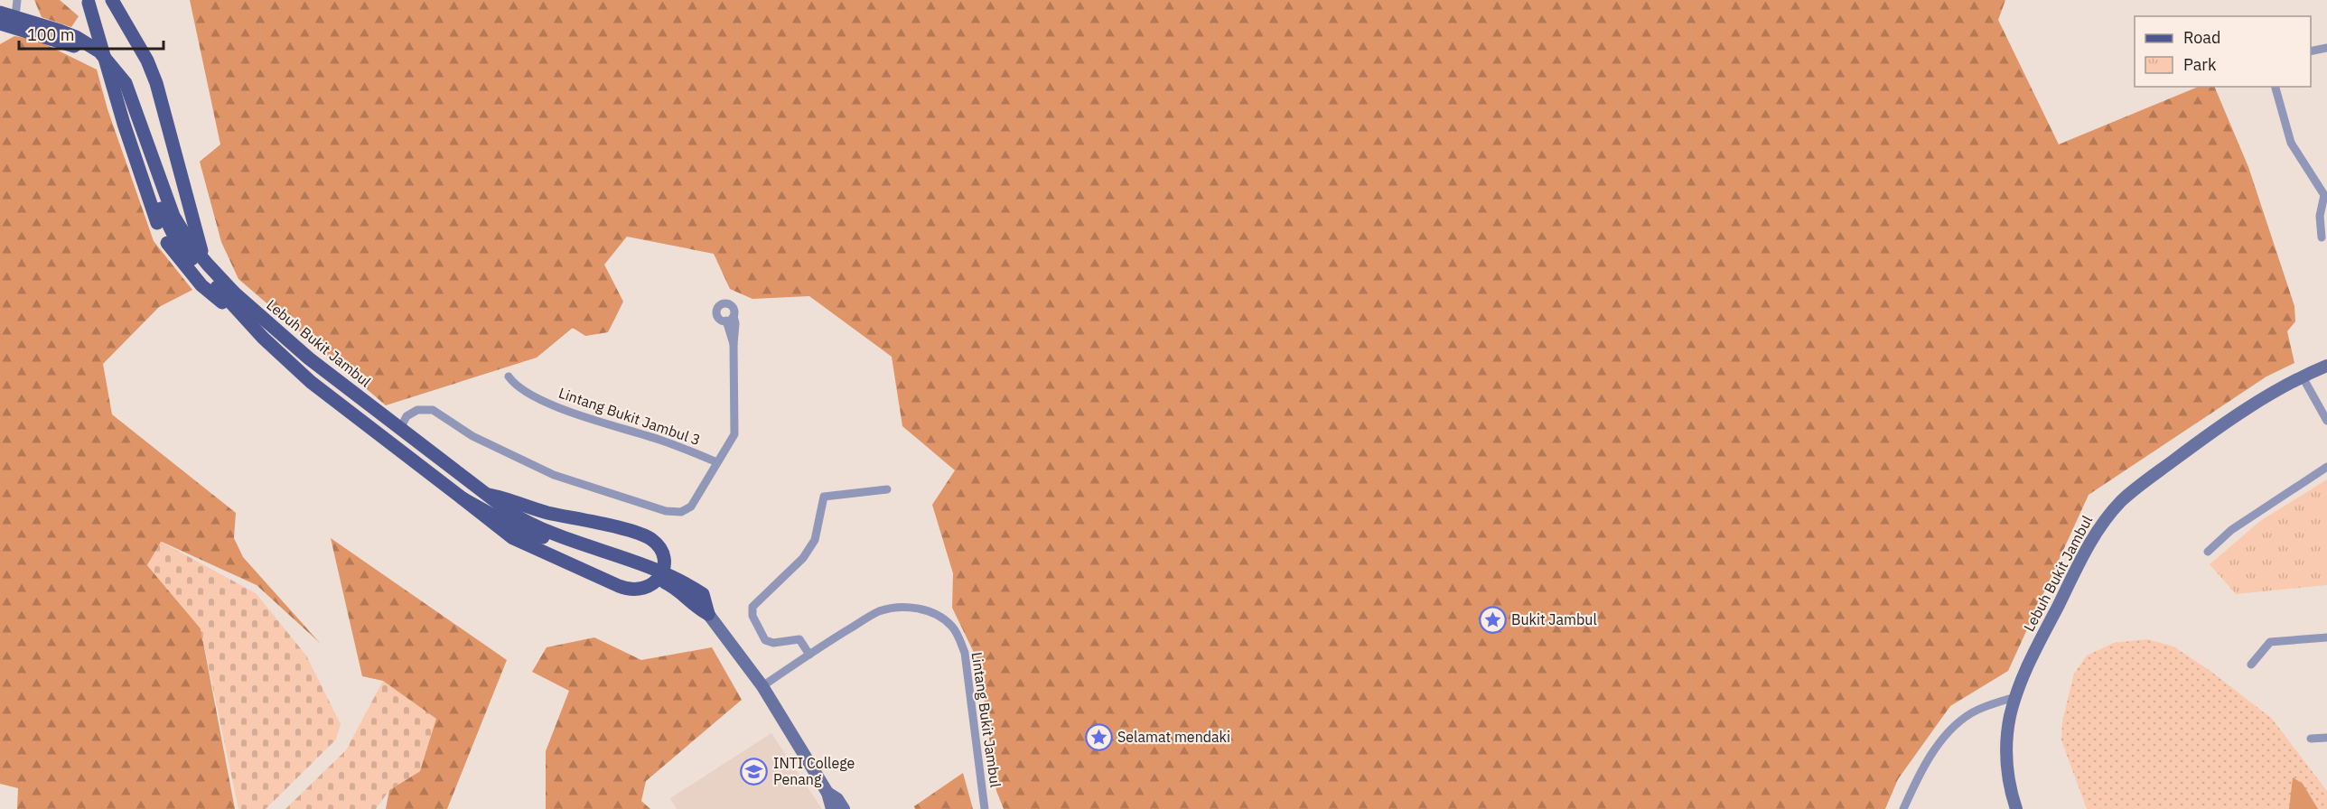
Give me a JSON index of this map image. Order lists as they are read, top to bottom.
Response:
{
  "streets": {
    "main road": ["Lebuh Bukit Jambul"],
    "street": ["Lintang Bukit Jambul 3", "Lintang Bukit Jambul"]
  },
  "crossings": [
    ["Lebuh Bukit Jambul", "Lintang Bukit Jambul"]
  ],
  "places": {
    "place": ["Bukit Jambul", "Selamat mendaki"],
    "school or university": ["INTI College Penang"]
  },
  "legend": ["Road", "Park"],
  "scale_bar": "100 m"
}
